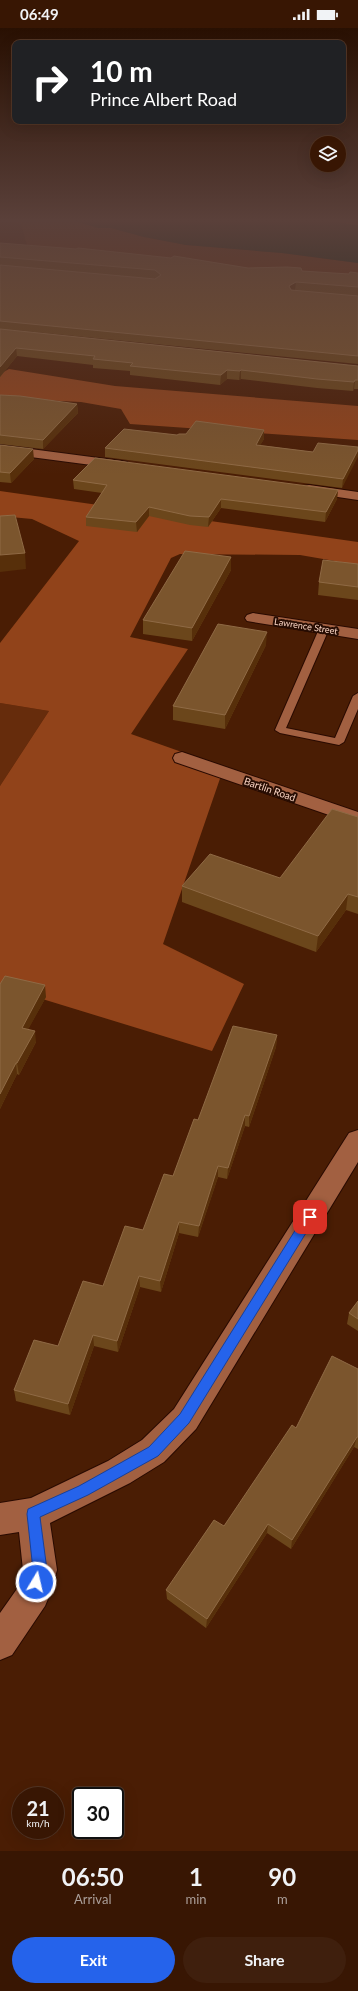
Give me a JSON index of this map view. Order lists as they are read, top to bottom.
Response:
{
  "streets": {
    "street": ["Lawrence Street", "Bartlin Road"]
  },
  "page": {
    "status": "06:49",
    "turn": ["10 m", "Prince Albert Road"],
    "speed": "21 km/h",
    "limit": "30",
    "eta": [
      "06:50",
      "Arrival",
      "1",
      "min",
      "90",
      "m"
    ],
    "buttons": ["Exit", "Share"]
  }
}
